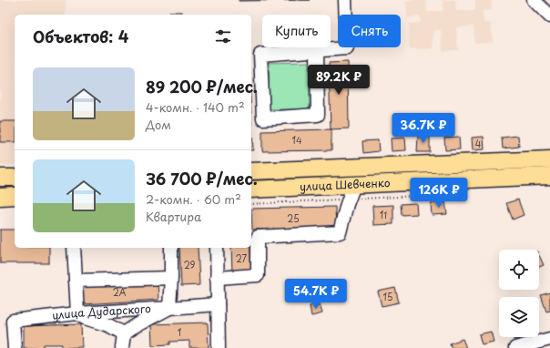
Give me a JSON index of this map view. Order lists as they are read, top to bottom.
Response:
{
  "streets": {
    "main road": ["улица Шевченко"],
    "street": ["улица Дударского"]
  },
  "house_numbers": [
    "14",
    "4",
    "11",
    "25",
    "27",
    "29",
    "2А",
    "15",
    "1"
  ],
  "page": {
    "chip": ["Купить", "Снять"],
    "heading": "Объектов: 4",
    "list": [
      {
        "name": "89 200 ₽/мес.",
        "note": "4-комн. · 140 m² · Дом"
      },
      {
        "name": "36 700 ₽/мес.",
        "note": "2-комн. · 60 m² · Квартира"
      }
    ],
    "price": [
      "89.2K ₽",
      "36.7K ₽",
      "126K ₽",
      "54.7K ₽"
    ]
  }
}
